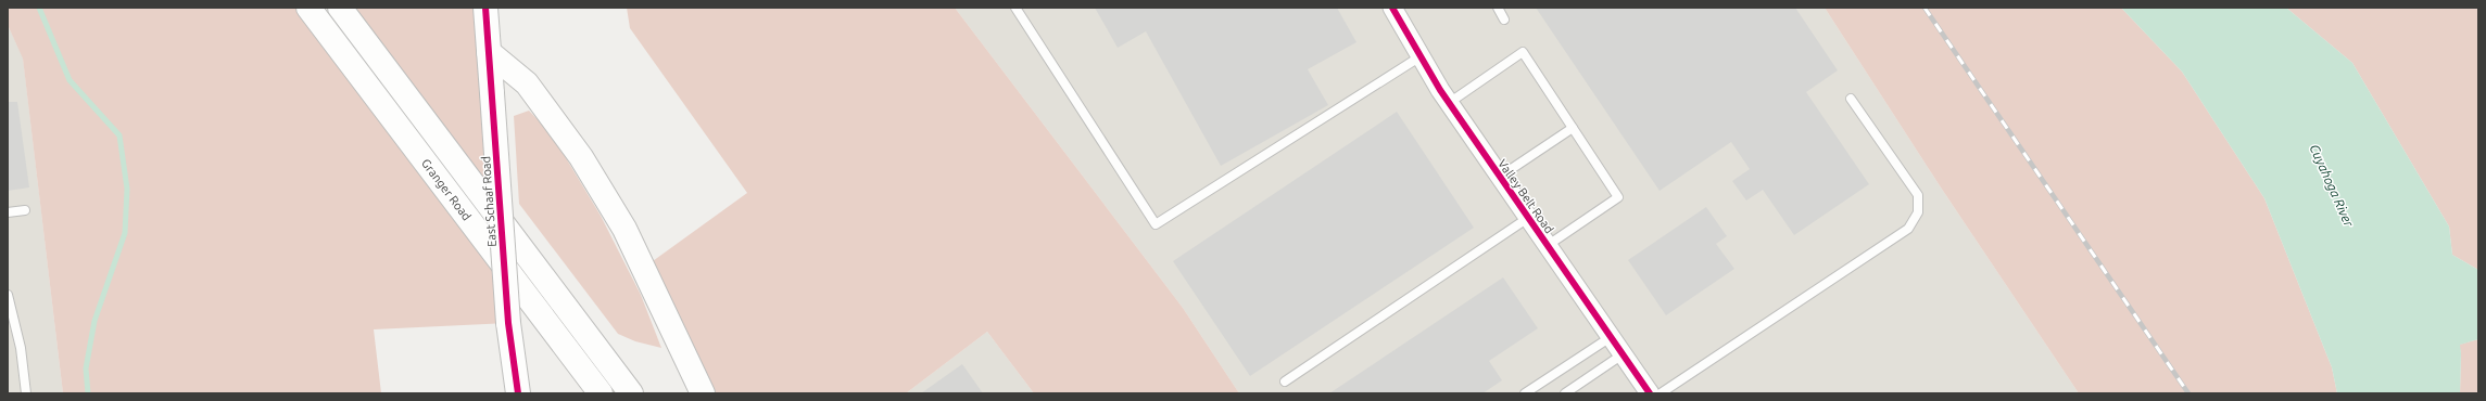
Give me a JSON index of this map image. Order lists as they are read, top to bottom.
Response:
{
  "streets": {
    "main road": ["Granger Road", "East Schaaf Road"],
    "street": ["Valley Belt Road"]
  },
  "water": ["Cuyahoga River"]
}
